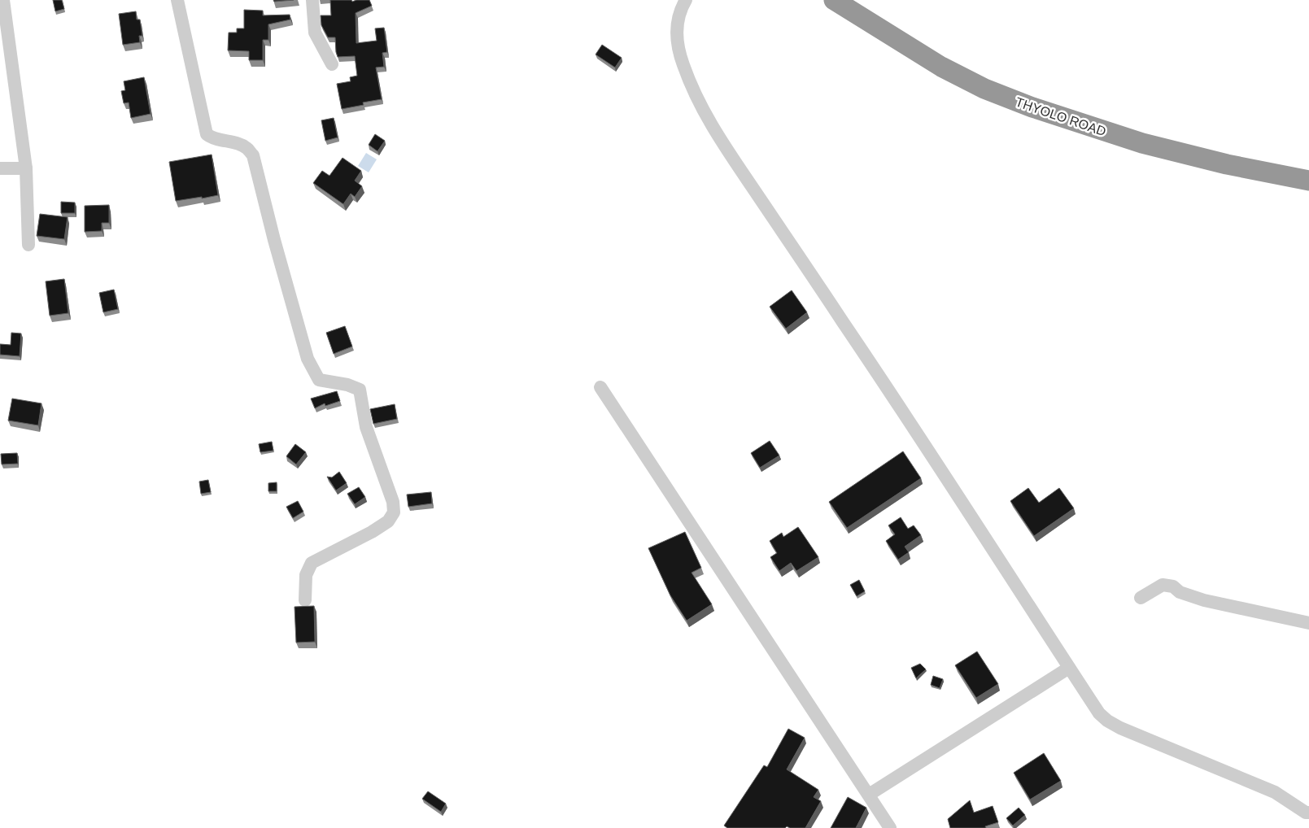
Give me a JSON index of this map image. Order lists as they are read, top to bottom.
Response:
{
  "streets": {
    "highway": ["THYOLO ROAD"]
  }
}
